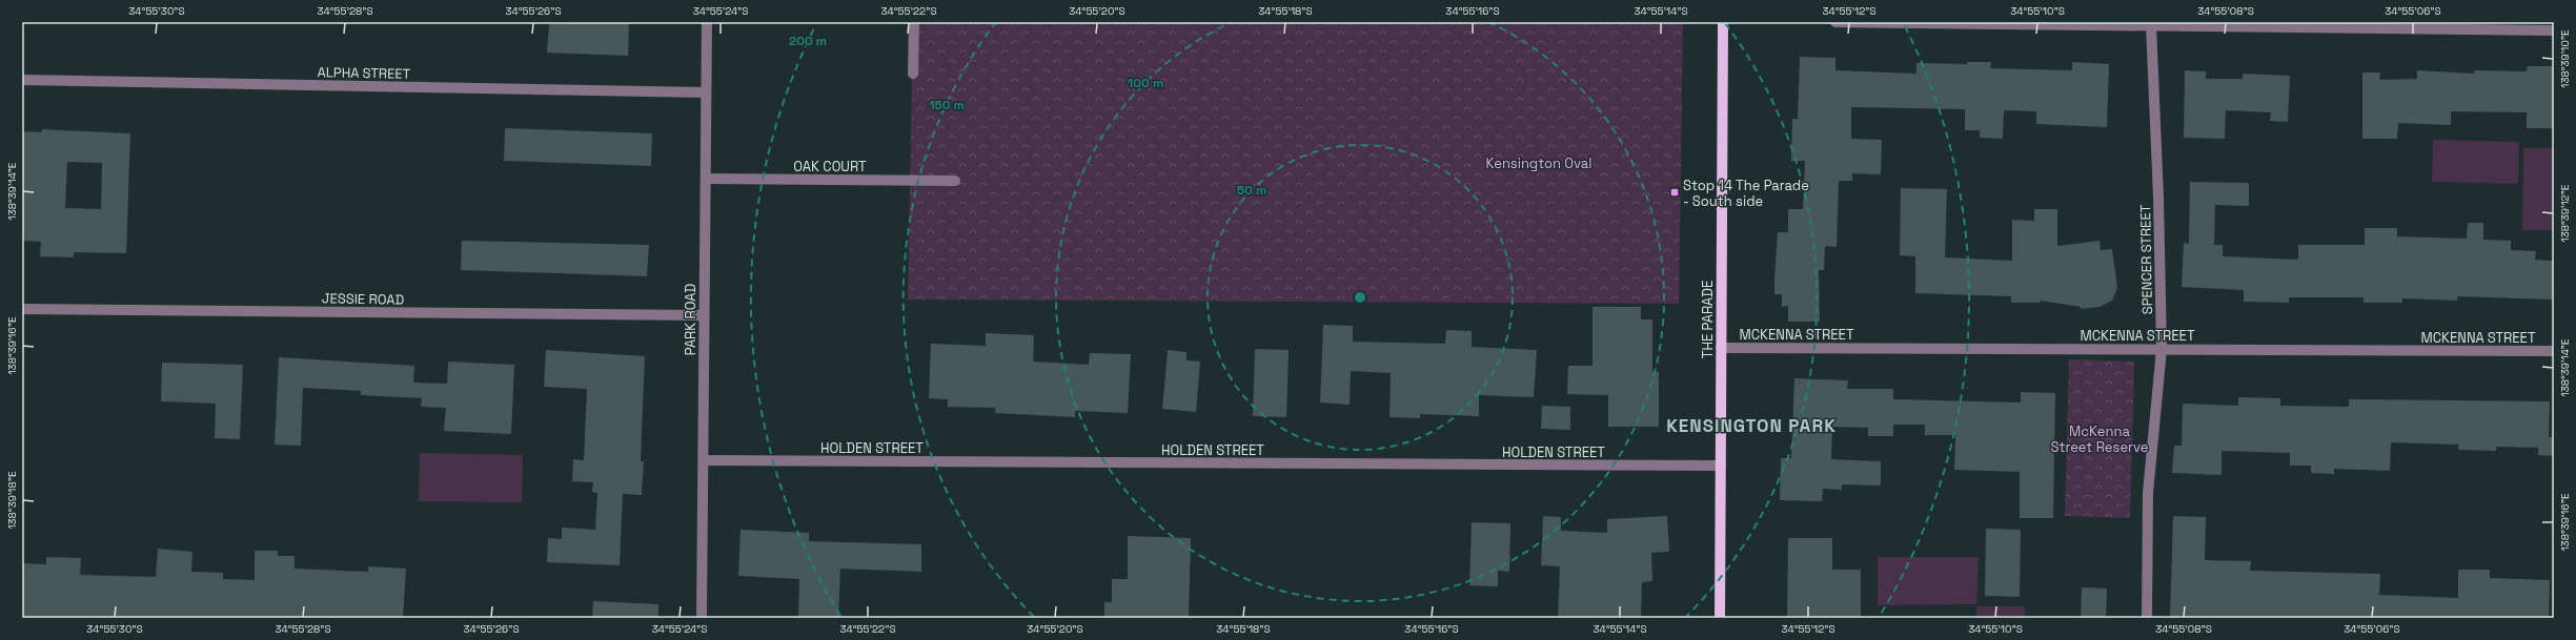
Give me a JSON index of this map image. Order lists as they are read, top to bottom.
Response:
{
  "streets": {
    "main road": ["THE PARADE"],
    "street": [
      "ALPHA STREET",
      "OAK COURT",
      "SPENCER STREET",
      "JESSIE ROAD",
      "PARK ROAD",
      "MCKENNA STREET",
      "HOLDEN STREET"
    ]
  },
  "crossings": [
    ["ALPHA STREET", "PARK ROAD"],
    ["OAK COURT", "PARK ROAD"],
    ["SPENCER STREET", "MCKENNA STREET"],
    ["JESSIE ROAD", "PARK ROAD"],
    ["PARK ROAD", "HOLDEN STREET"],
    ["THE PARADE", "MCKENNA STREET"],
    ["THE PARADE", "HOLDEN STREET"]
  ],
  "districts": ["KENSINGTON PARK"],
  "parks": ["Kensington Oval", "McKenna Street Reserve"],
  "places": {
    "transit": ["Stop 14 The Parade - South side"]
  },
  "coordinates": [
    "34°55'30\"S",
    "34°55'28\"S",
    "34°55'26\"S",
    "34°55'24\"S",
    "34°55'22\"S",
    "34°55'20\"S",
    "34°55'18\"S",
    "34°55'16\"S",
    "34°55'14\"S",
    "34°55'12\"S",
    "34°55'10\"S",
    "34°55'08\"S",
    "34°55'06\"S",
    "138°39'10\"E",
    "138°39'14\"E",
    "138°39'12\"E",
    "138°39'16\"E",
    "138°39'18\"E"
  ],
  "rings": [
    "200 m",
    "100 m",
    "150 m",
    "50 m"
  ]
}
